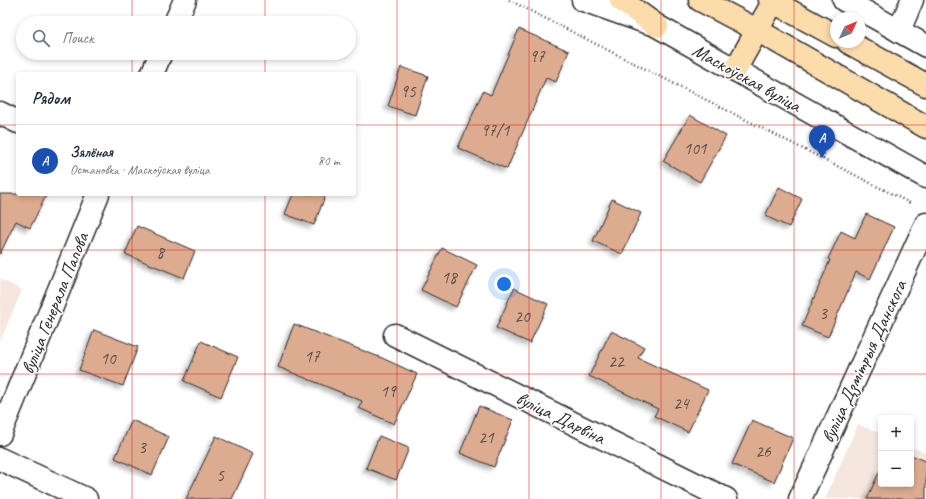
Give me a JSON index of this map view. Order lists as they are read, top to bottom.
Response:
{
  "streets": {
    "street": [
      "Маскоўская вуліца",
      "вуліца Генерала Папова",
      "вуліца Дзмітрыя Данскога",
      "вуліца Дарвіна"
    ]
  },
  "house_numbers": [
    "97",
    "95",
    "97/1",
    "101",
    "8",
    "18",
    "3",
    "20",
    "17",
    "10",
    "22",
    "19",
    "24",
    "21",
    "3",
    "26",
    "5"
  ],
  "north": "top right",
  "page": {
    "search": "Поиск",
    "heading": "Рядом",
    "list": [
      {
        "mark": "A",
        "name": "Зялёная",
        "note": "Остановка · Маскоўская вуліца",
        "value": "80 m"
      }
    ],
    "pins": "A",
    "map_buttons": ["+", "−"]
  }
}
